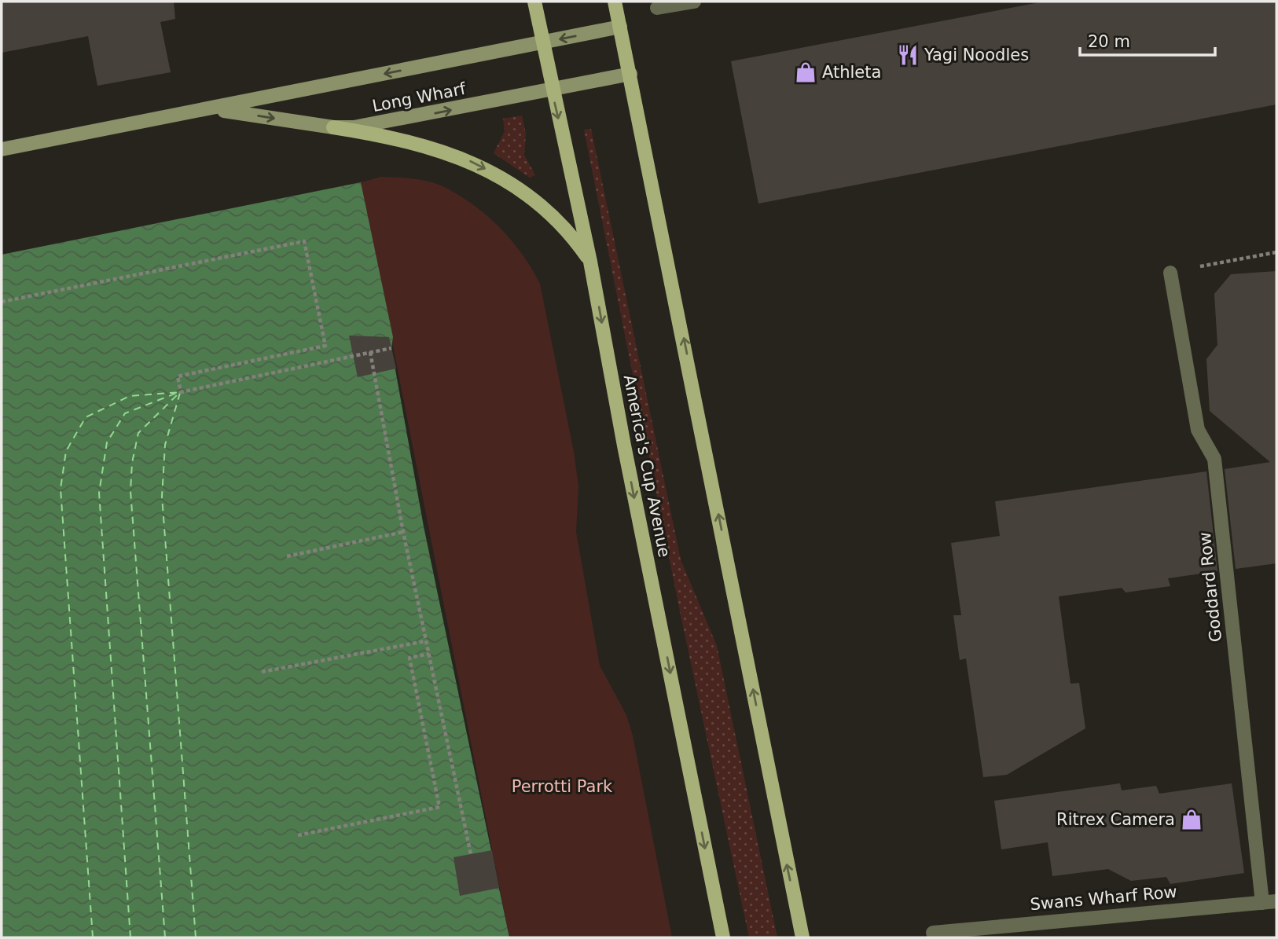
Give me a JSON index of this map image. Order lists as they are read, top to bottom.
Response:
{
  "streets": {
    "main road": ["America's Cup Avenue"],
    "street": ["Long Wharf", "Goddard Row", "Swans Wharf Row"]
  },
  "crossings": [
    ["Long Wharf", "America's Cup Avenue"],
    ["Goddard Row", "Swans Wharf Row"]
  ],
  "parks": ["Perrotti Park"],
  "places": {
    "restaurant": ["Yagi Noodles"],
    "shop": ["Athleta", "Ritrex Camera"]
  },
  "scale_bar": "20 m"
}
